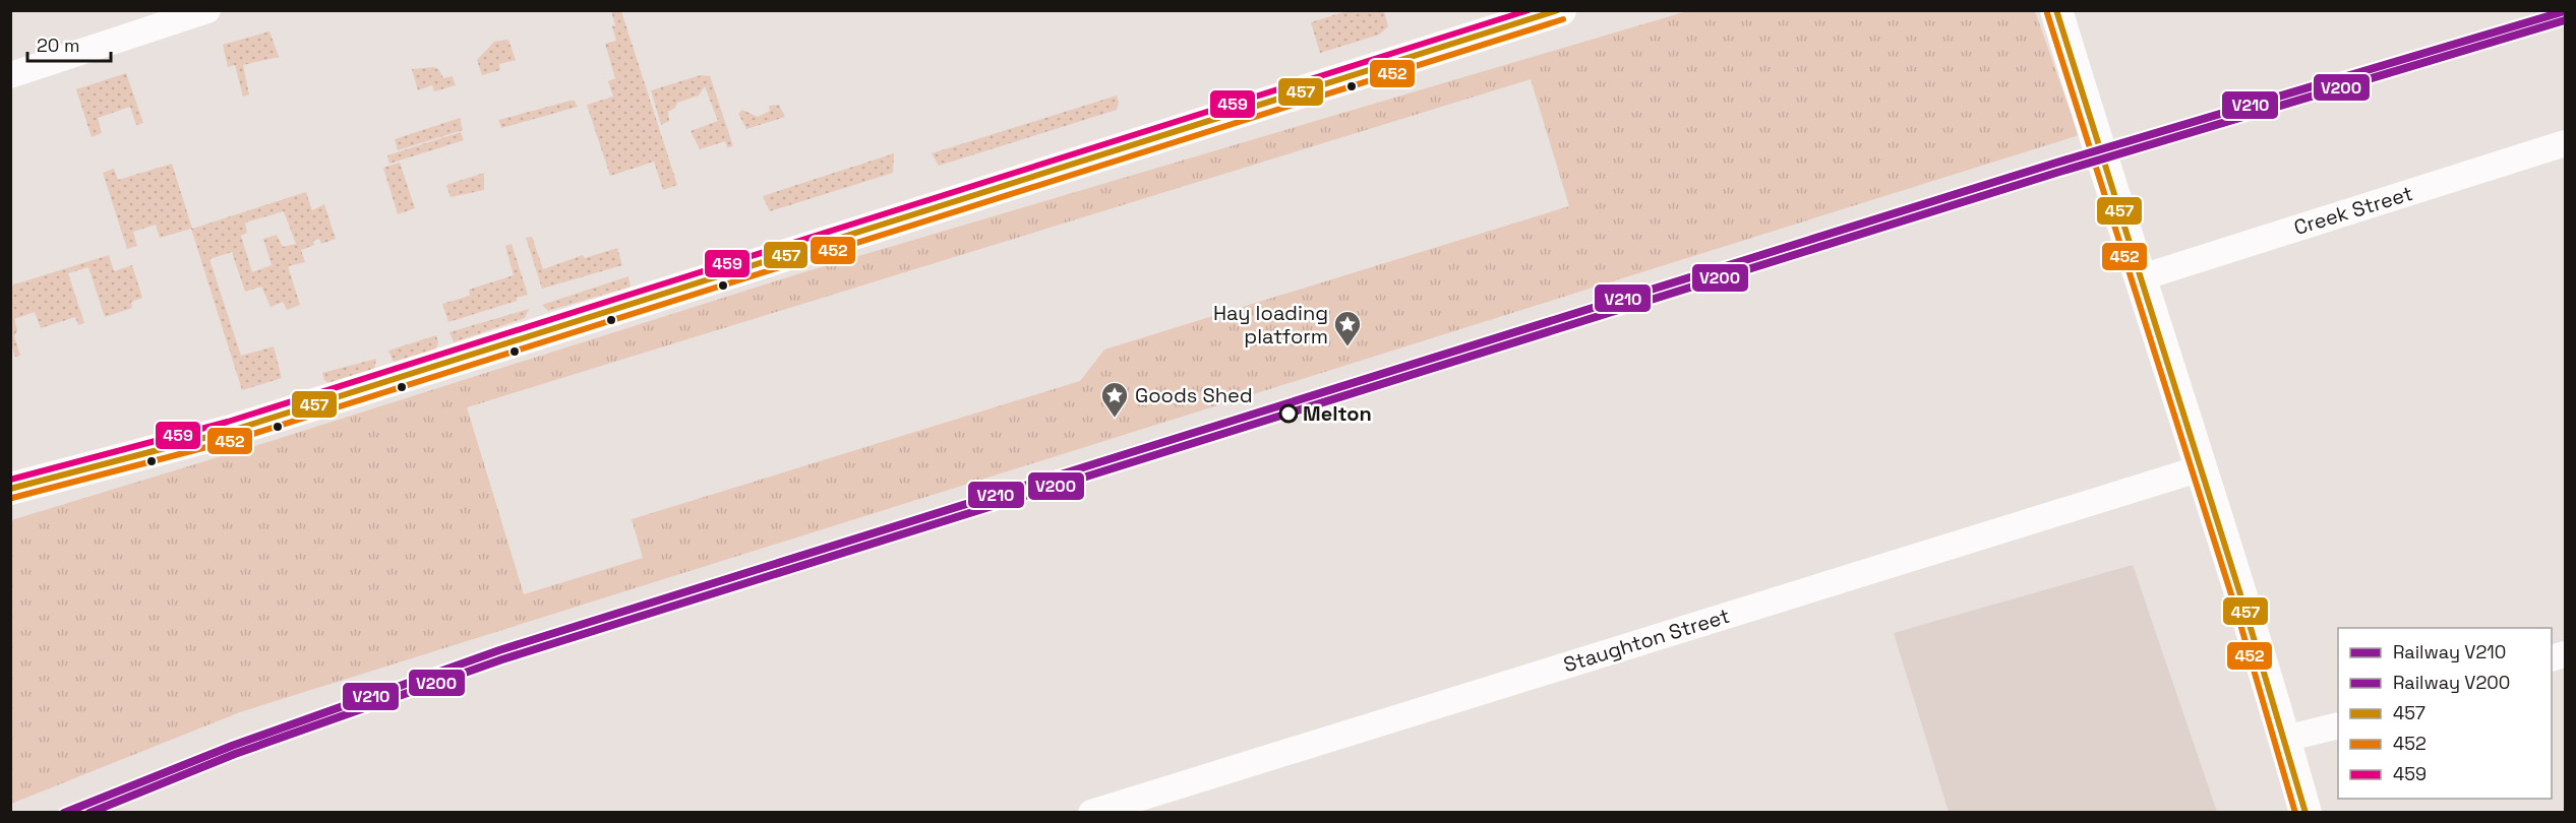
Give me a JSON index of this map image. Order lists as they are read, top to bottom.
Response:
{
  "streets": {
    "street": ["Creek Street", "Staughton Street"]
  },
  "places": {
    "place": ["Hay loading platform", "Goods Shed"],
    "other": ["Melton"]
  },
  "lines": [
    "transit line 457",
    "transit line 459",
    "rail line V210",
    "transit line 452",
    "rail line V200"
  ],
  "legend": [
    "Railway V210",
    "Railway V200",
    "457",
    "452",
    "459"
  ],
  "scale_bar": "20 m"
}
